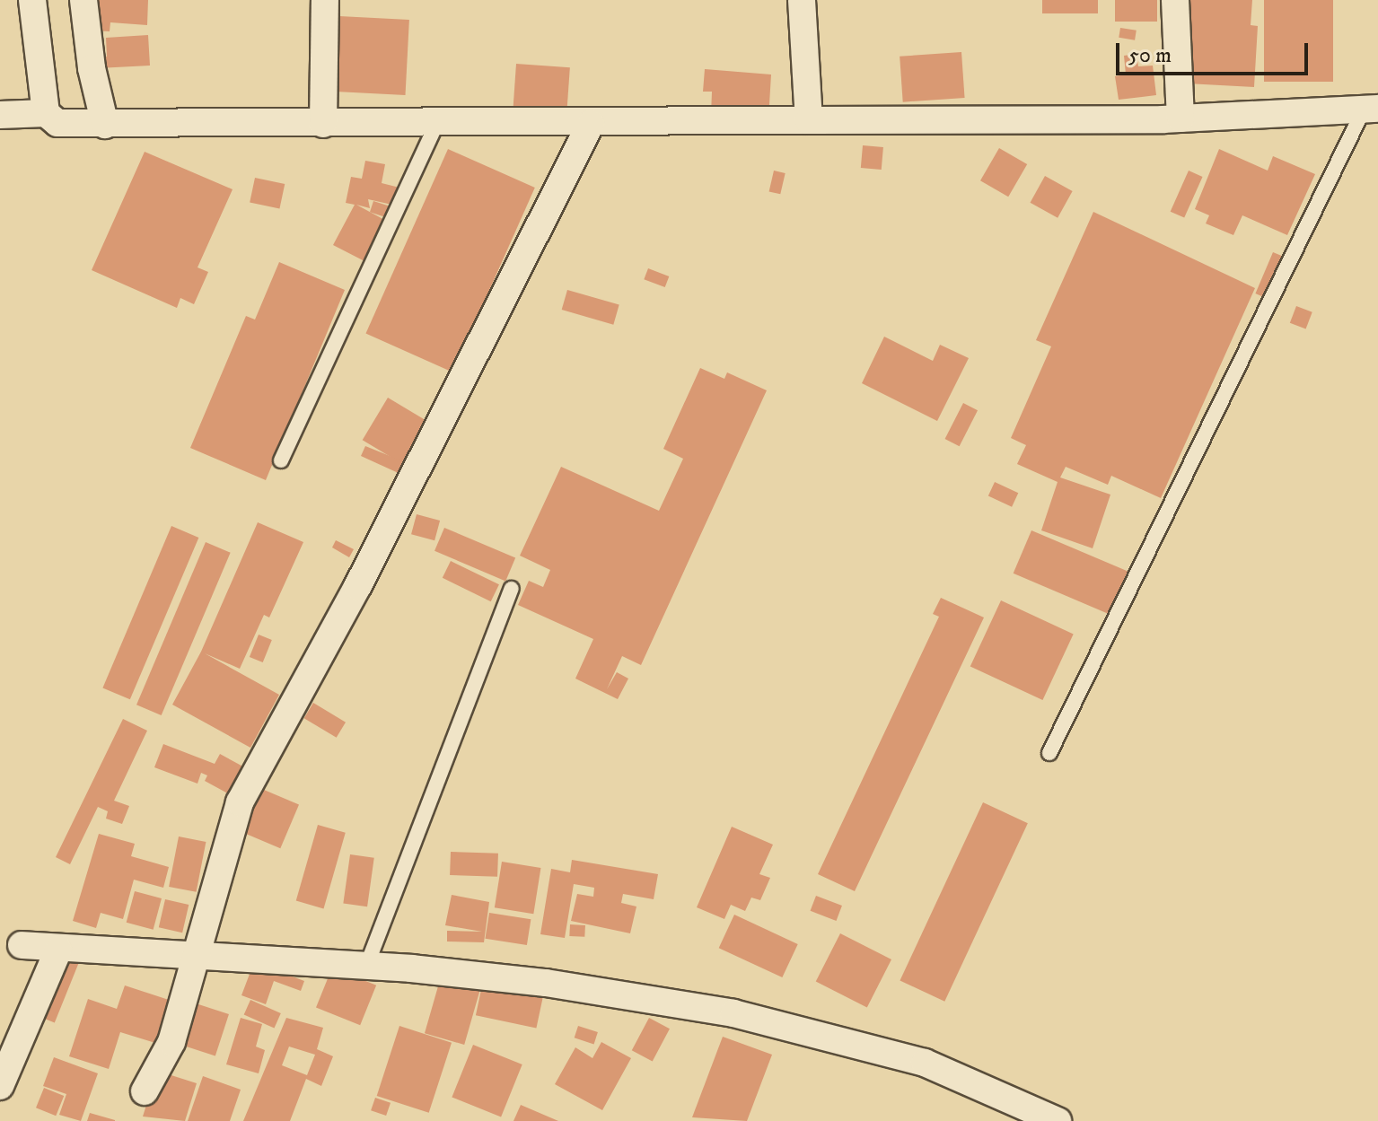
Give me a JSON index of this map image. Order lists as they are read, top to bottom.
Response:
{
  "scale_bar": "50 m"
}
